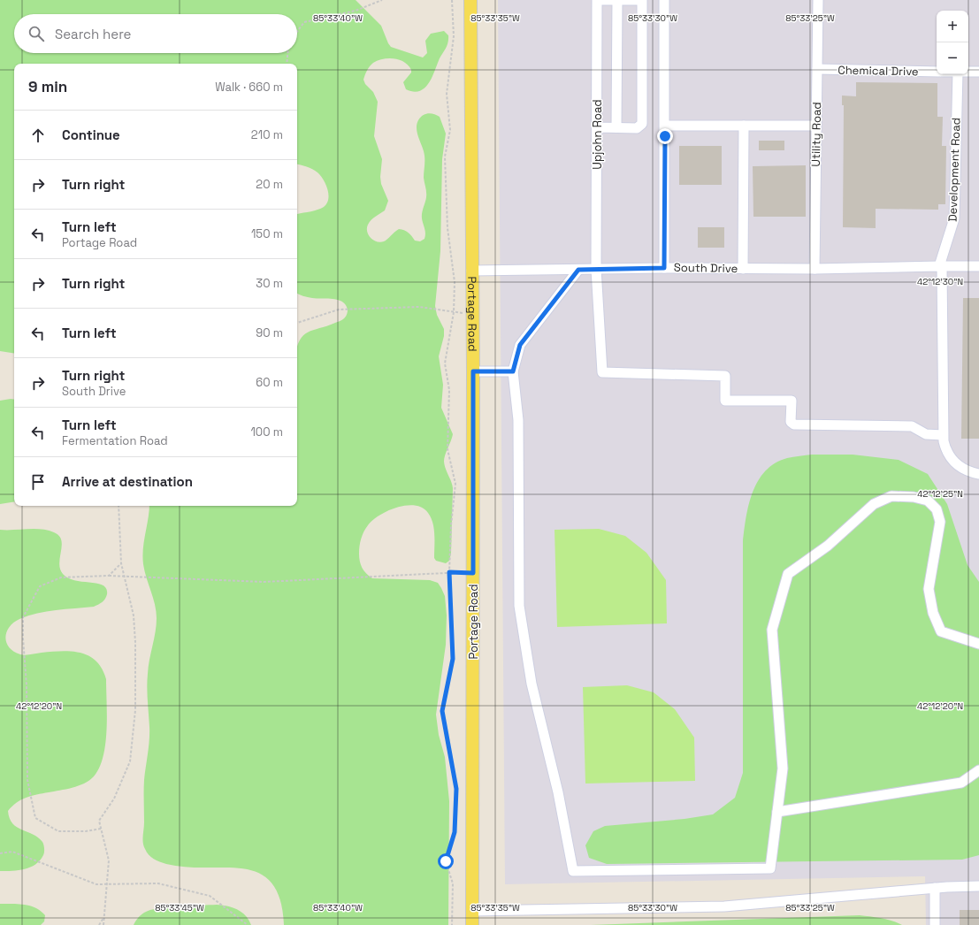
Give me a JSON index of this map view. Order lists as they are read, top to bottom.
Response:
{
  "streets": {
    "main road": ["Portage Road"],
    "street": [
      "Chemical Drive",
      "Upjohn Road",
      "Utility Road",
      "Development Road",
      "South Drive"
    ]
  },
  "crossings": [
    ["Chemical Drive", "Utility Road"],
    ["Upjohn Road", "South Drive"],
    ["Utility Road", "South Drive"],
    ["Development Road", "South Drive"],
    ["South Drive", "Portage Road"]
  ],
  "page": {
    "map_buttons": ["+", "−"],
    "search": "Search here",
    "heading": ["9 min", "Walk · 660 m"],
    "list": [
      ["Continue", "210 m"],
      ["Turn right", "20 m"],
      ["Turn left", "Portage Road", "150 m"],
      ["Turn right", "30 m"],
      ["Turn left", "90 m"],
      ["Turn right", "South Drive", "60 m"],
      ["Turn left", "Fermentation Road", "100 m"],
      "Arrive at destination"
    ]
  },
  "coordinates": [
    "85°33'40\"W",
    "85°33'35\"W",
    "85°33'30\"W",
    "85°33'25\"W",
    "42°12'30\"N",
    "42°12'25\"N",
    "42°12'20\"N",
    "85°33'45\"W"
  ]
}
